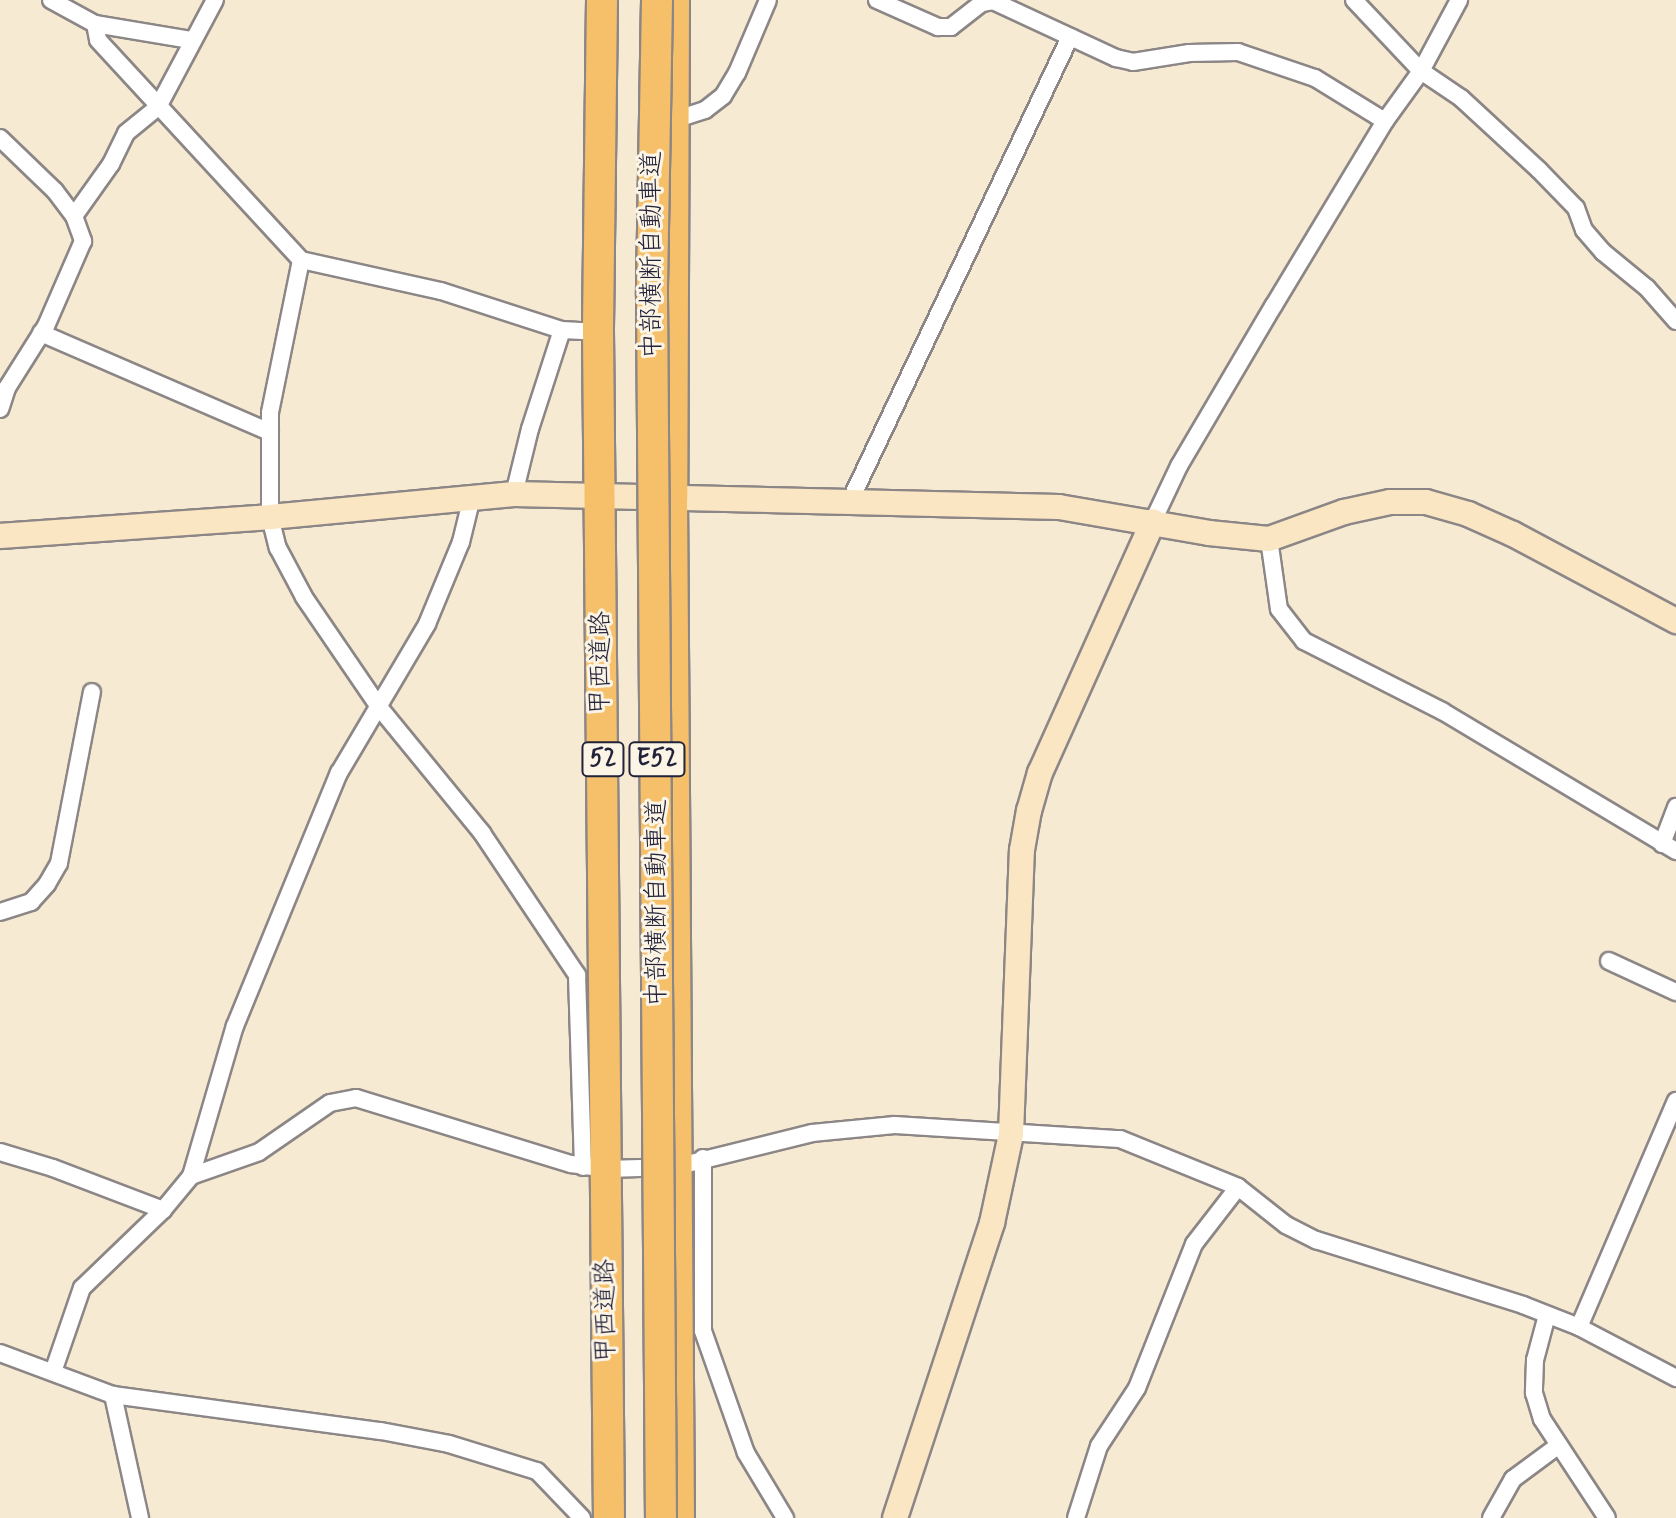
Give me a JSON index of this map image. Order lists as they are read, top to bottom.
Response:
{
  "streets": {
    "highway": [
      "中部横断自動車道",
      "甲西道路",
      "52",
      "E52"
    ]
  }
}
